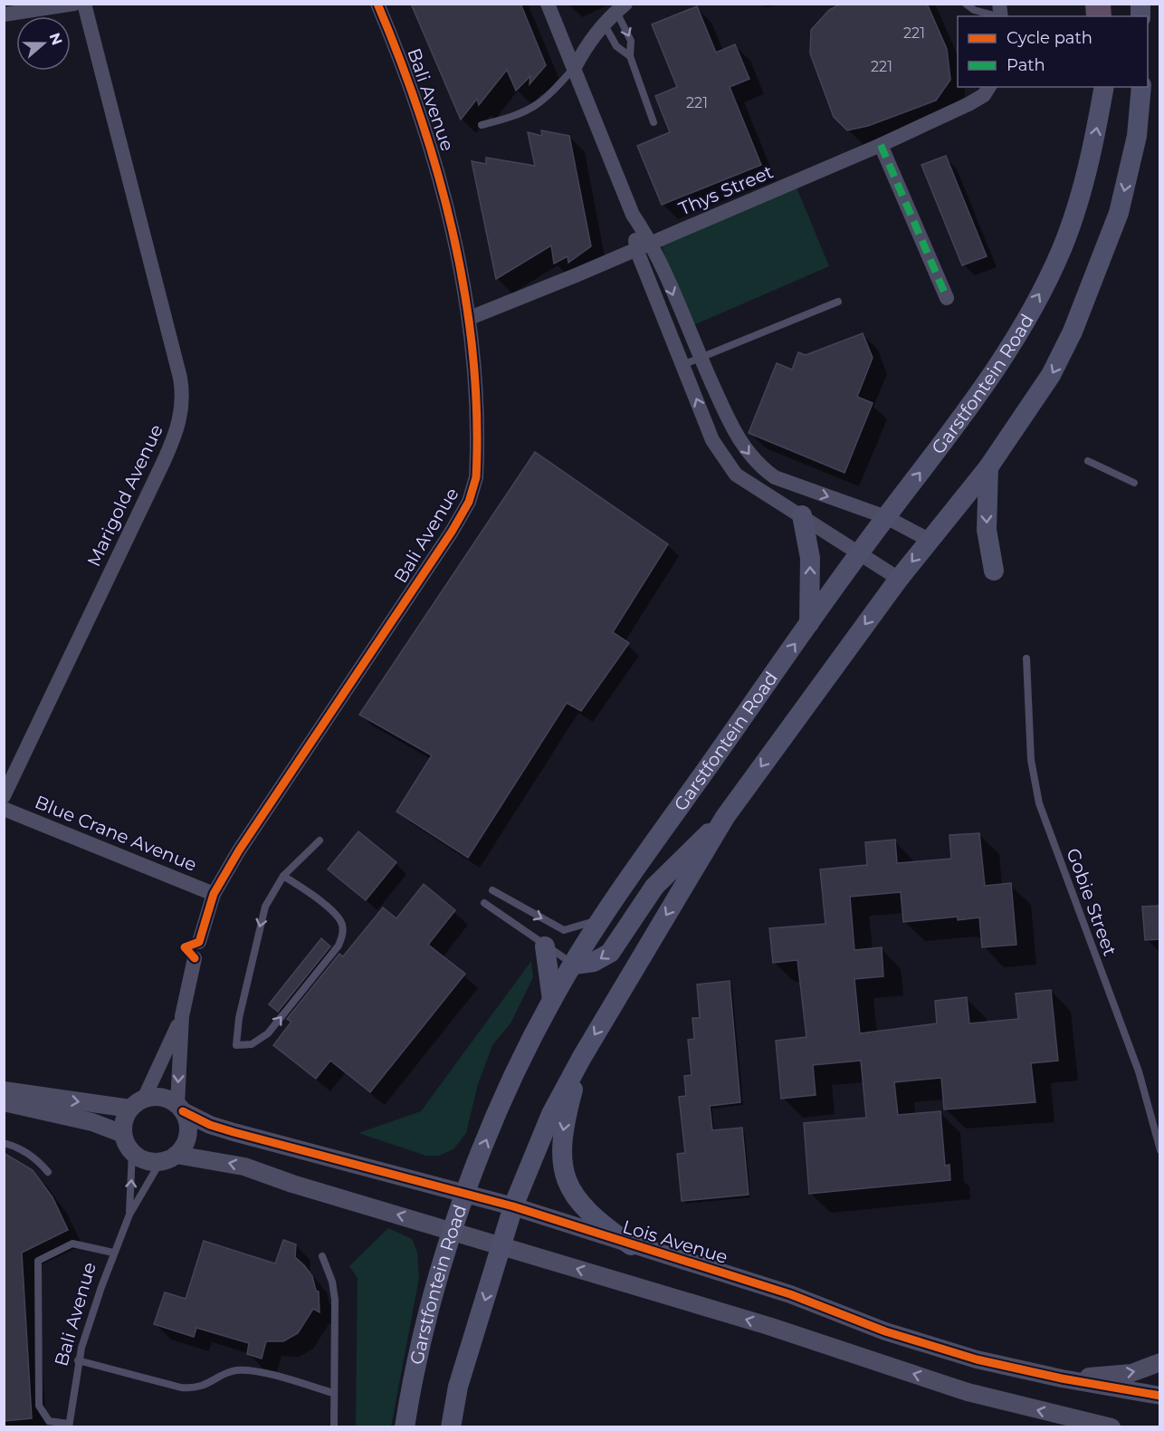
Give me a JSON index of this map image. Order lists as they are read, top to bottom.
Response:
{
  "streets": {
    "main road": ["Garstfontein Road"],
    "street": [
      "Bali Avenue",
      "Thys Street",
      "Marigold Avenue",
      "Blue Crane Avenue",
      "Lois Avenue"
    ],
    "lane": ["Gobie Street"]
  },
  "crossings": [
    ["Bali Avenue", "Thys Street"],
    ["Bali Avenue", "Blue Crane Avenue"],
    ["Bali Avenue", "Lois Avenue"],
    ["Garstfontein Road", "Lois Avenue"]
  ],
  "house_numbers": ["221", "221", "221"],
  "legend": ["Cycle path", "Path"],
  "north": "right"
}
